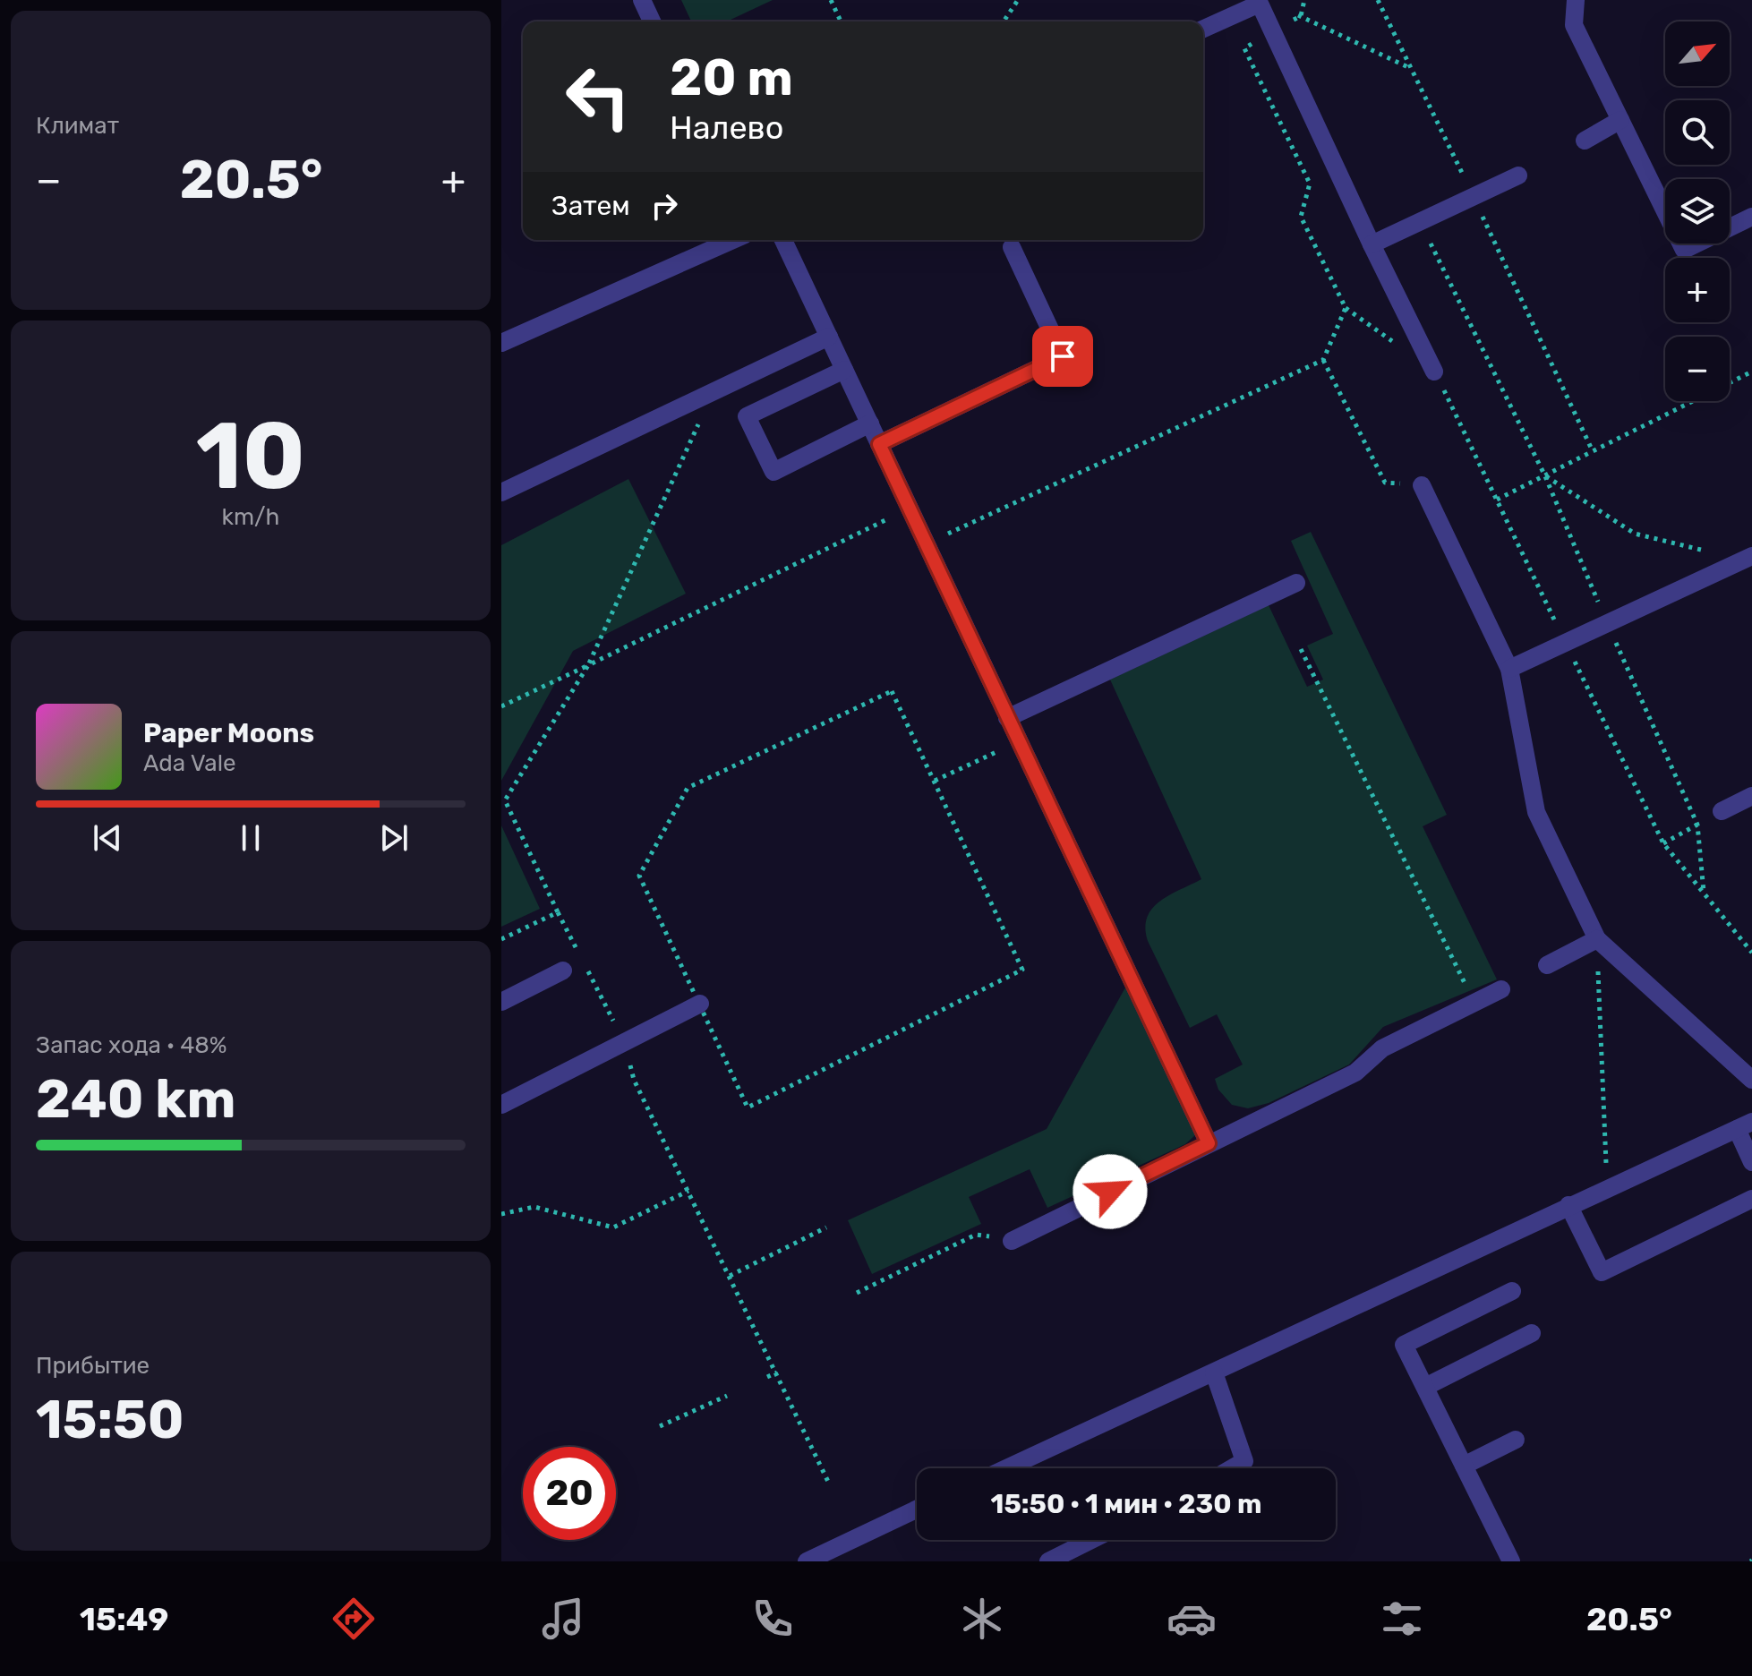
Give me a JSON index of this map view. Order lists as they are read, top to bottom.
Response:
{
  "north": "top right",
  "page": {
    "tile": [
      "Климат",
      ["10", "km/h"],
      ["Запас хода · 48%", "240 km"],
      ["Прибытие", "15:50"]
    ],
    "map_buttons": ["+", "−"],
    "turn": ["20 m", "Налево"],
    "heat": ["−", "20.5°", "+"],
    "then": "Затем",
    "song": ["Paper Moons", "Ada Vale"],
    "limit": "20",
    "trip": "15:50 · 1 мин · 230 m",
    "tabs": ["15:49", "20.5°"]
  }
}
